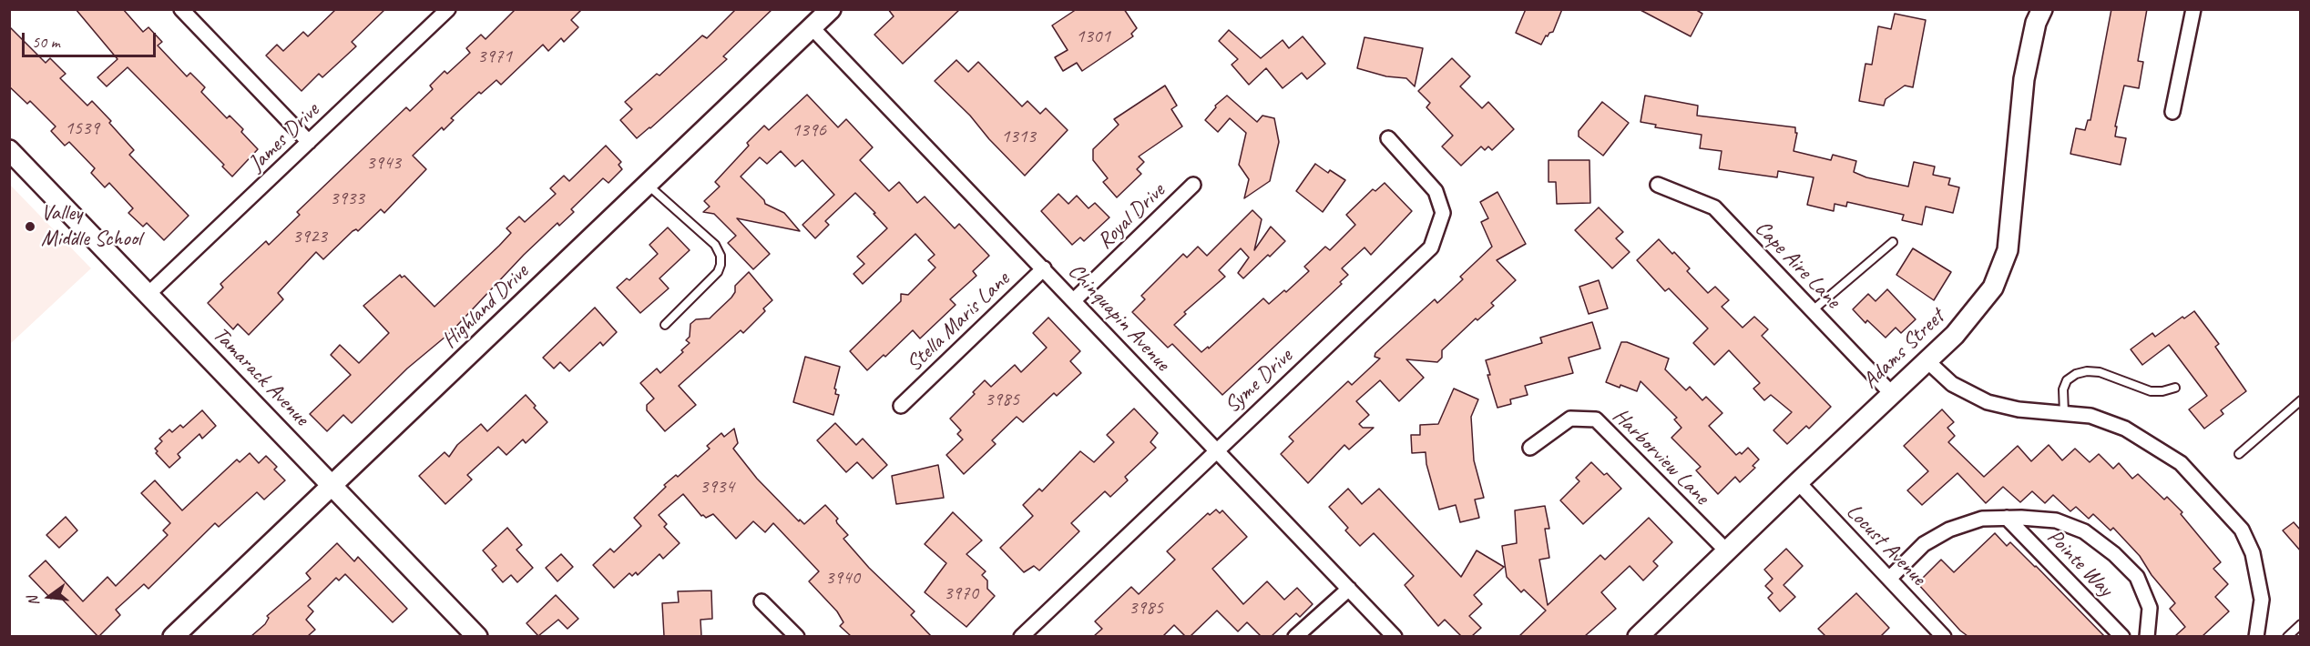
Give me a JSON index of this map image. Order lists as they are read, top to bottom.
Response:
{
  "streets": {
    "street": [
      "James Drive",
      "Royal Drive",
      "Cape Aire Lane",
      "Highland Drive",
      "Chinquapin Avenue",
      "Stella Maris Lane",
      "Adams Street",
      "Tamarack Avenue",
      "Syme Drive",
      "Harborview Lane",
      "Locust Avenue",
      "Pointe Way"
    ]
  },
  "crossings": [
    ["James Drive", "Tamarack Avenue"],
    ["Royal Drive", "Chinquapin Avenue"],
    ["Cape Aire Lane", "Adams Street"],
    ["Highland Drive", "Chinquapin Avenue"],
    ["Highland Drive", "Tamarack Avenue"],
    ["Chinquapin Avenue", "Stella Maris Lane"],
    ["Chinquapin Avenue", "Syme Drive"],
    ["Adams Street", "Harborview Lane"],
    ["Adams Street", "Locust Avenue"]
  ],
  "places": ["Valley Middle School"],
  "house_numbers": [
    "1301",
    "3971",
    "1539",
    "1396",
    "1313",
    "3943",
    "3933",
    "3923",
    "3985",
    "3934",
    "3940",
    "3970",
    "3985"
  ],
  "scale_bar": "50 m",
  "north": "left"
}
